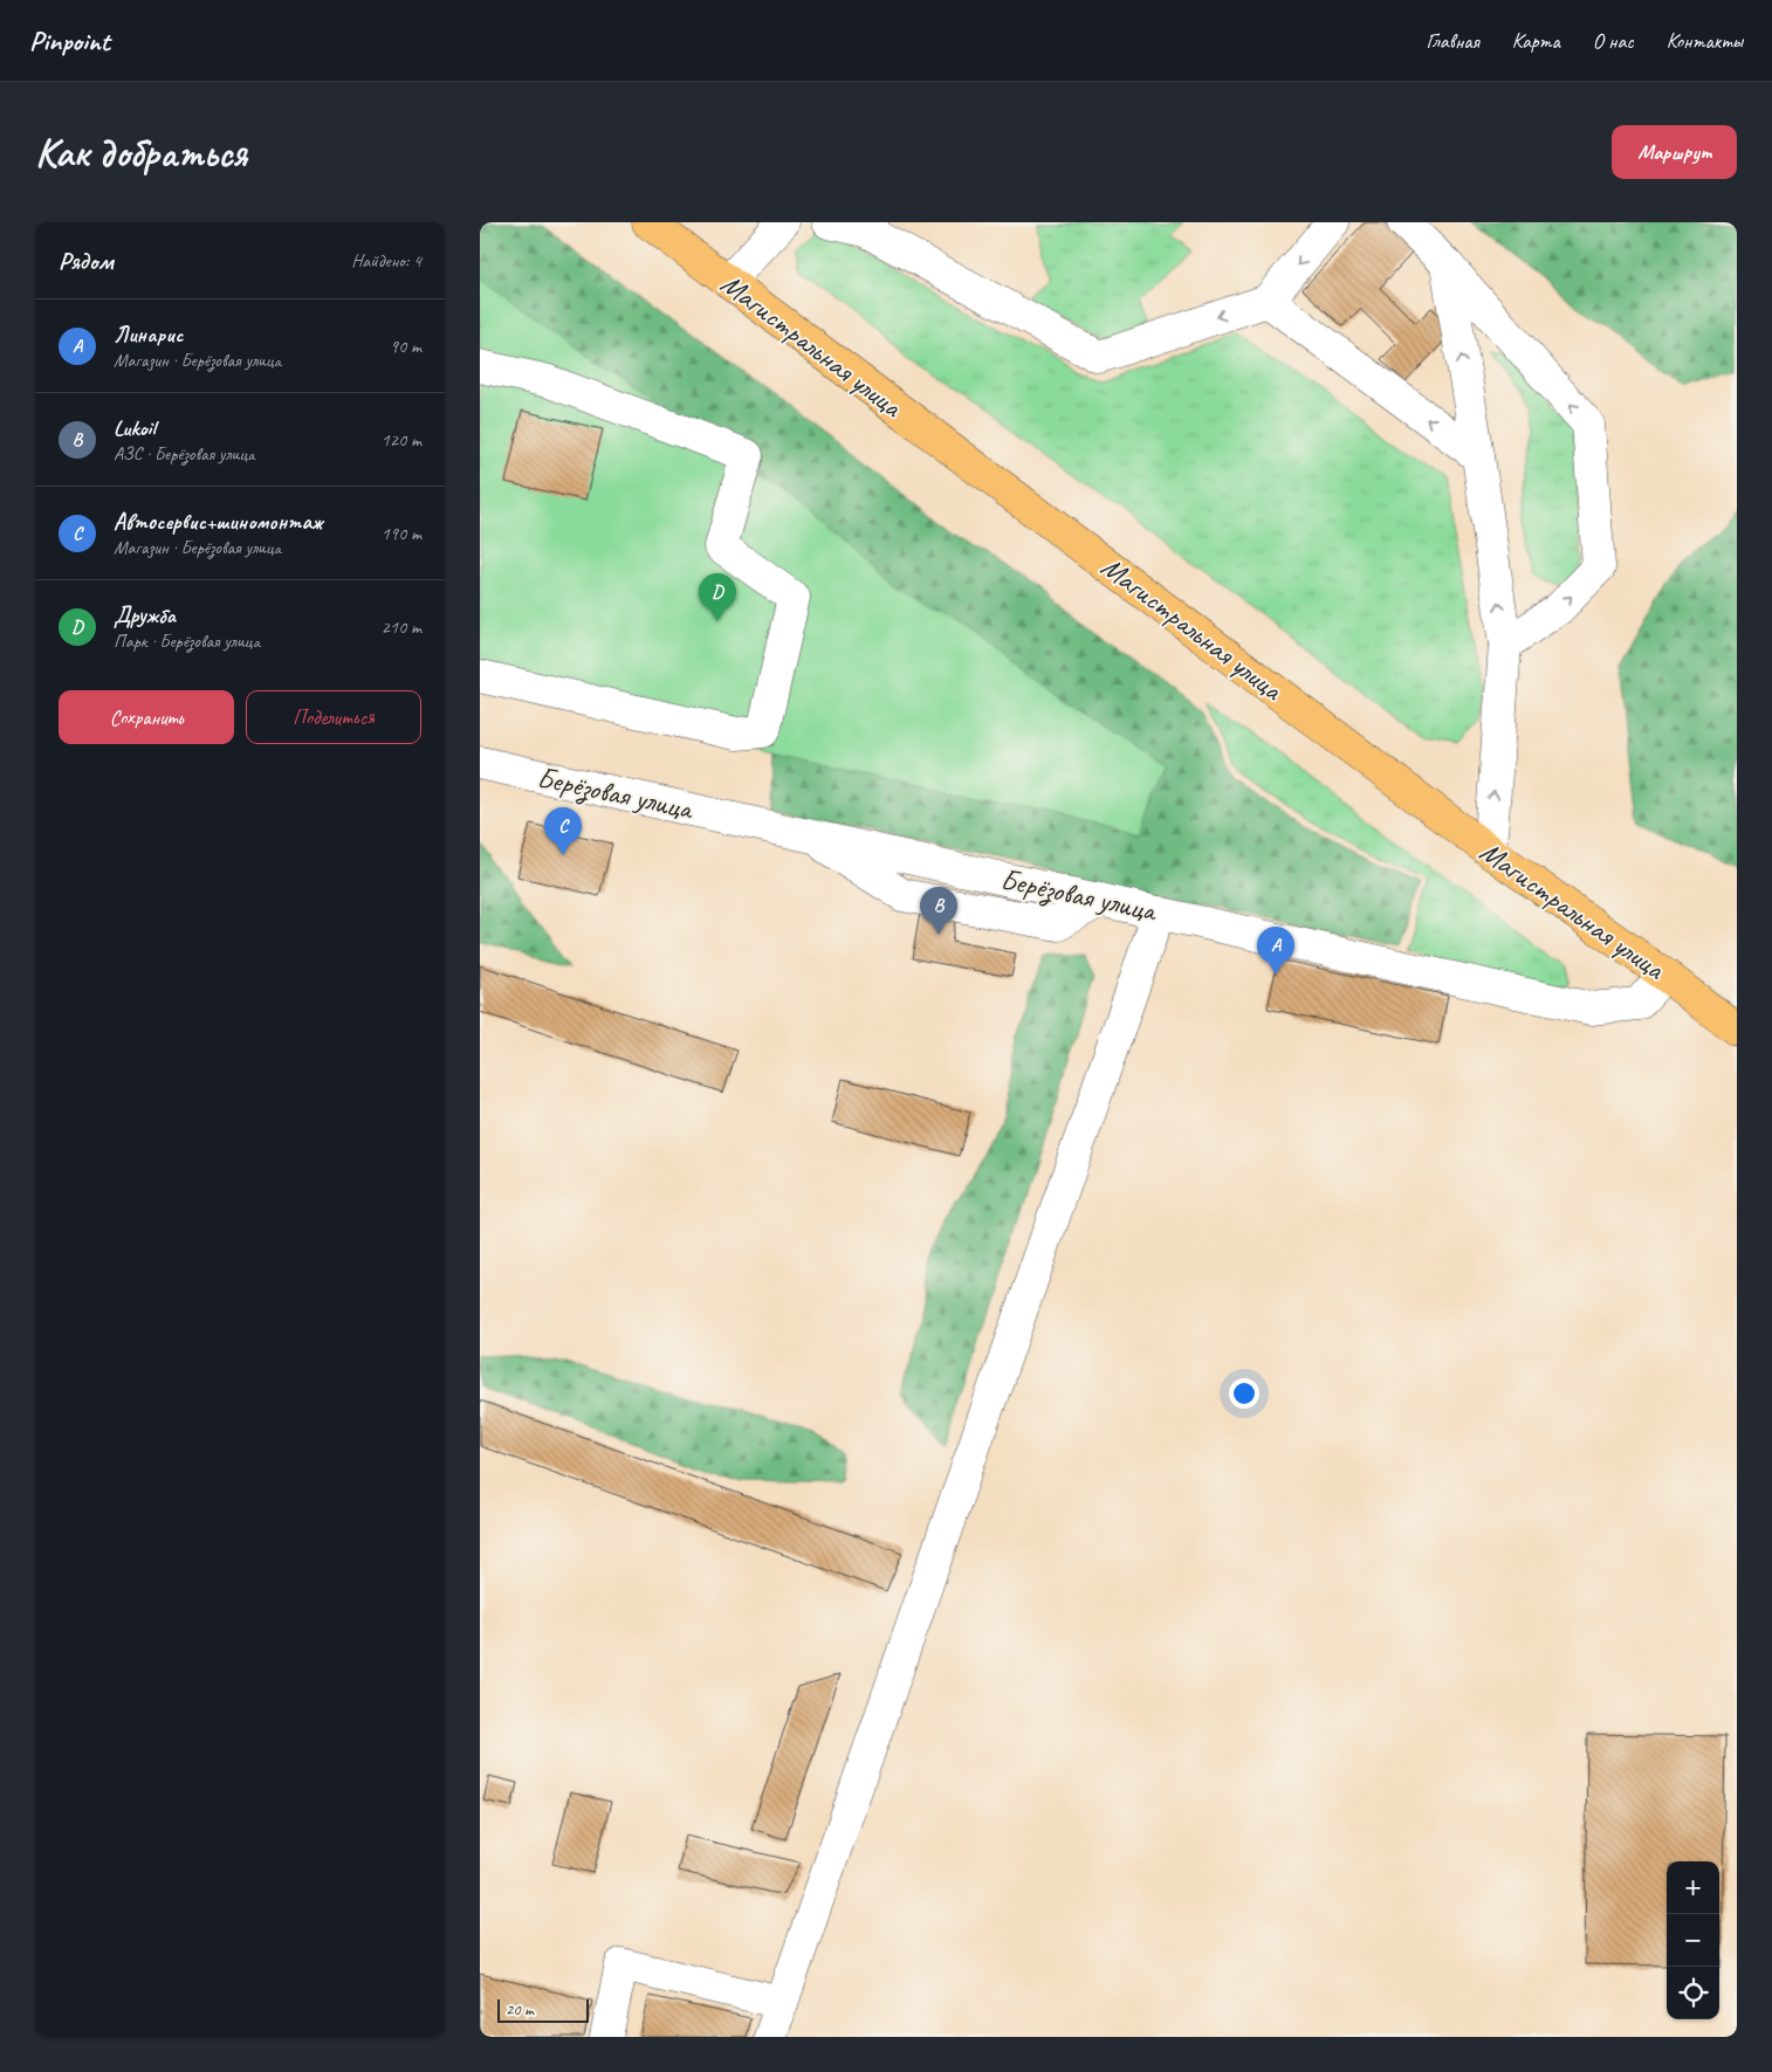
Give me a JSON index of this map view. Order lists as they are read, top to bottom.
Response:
{
  "streets": {
    "main road": ["Магистральная улица"],
    "street": ["Берёзовая улица"]
  },
  "crossings": [
    ["Магистральная улица", "Берёзовая улица"]
  ],
  "scale_bar": "20 m",
  "page": {
    "header": "Pinpoint",
    "nav": [
      "Главная",
      "Карта",
      "О нас",
      "Контакты"
    ],
    "buttons": [
      "Маршрут",
      ["Сохранить", "Поделиться"]
    ],
    "title": "Как добраться",
    "heading": ["Рядом", "Найдено: 4"],
    "list": [
      {
        "mark": "A",
        "name": "Линарис",
        "note": "Магазин · Берёзовая улица",
        "value": "90 m"
      },
      {
        "mark": "B",
        "name": "Lukoil",
        "note": "АЗС · Берёзовая улица",
        "value": "120 m"
      },
      {
        "mark": "C",
        "name": "Автосервис+шиномонтаж",
        "note": "Магазин · Берёзовая улица",
        "value": "190 m"
      },
      {
        "mark": "D",
        "name": "Дружба",
        "note": "Парк · Берёзовая улица",
        "value": "210 m"
      }
    ],
    "pins": [
      "D",
      "C",
      "B",
      "A"
    ],
    "map_buttons": ["+", "−"],
    "scale": "20 m"
  }
}
